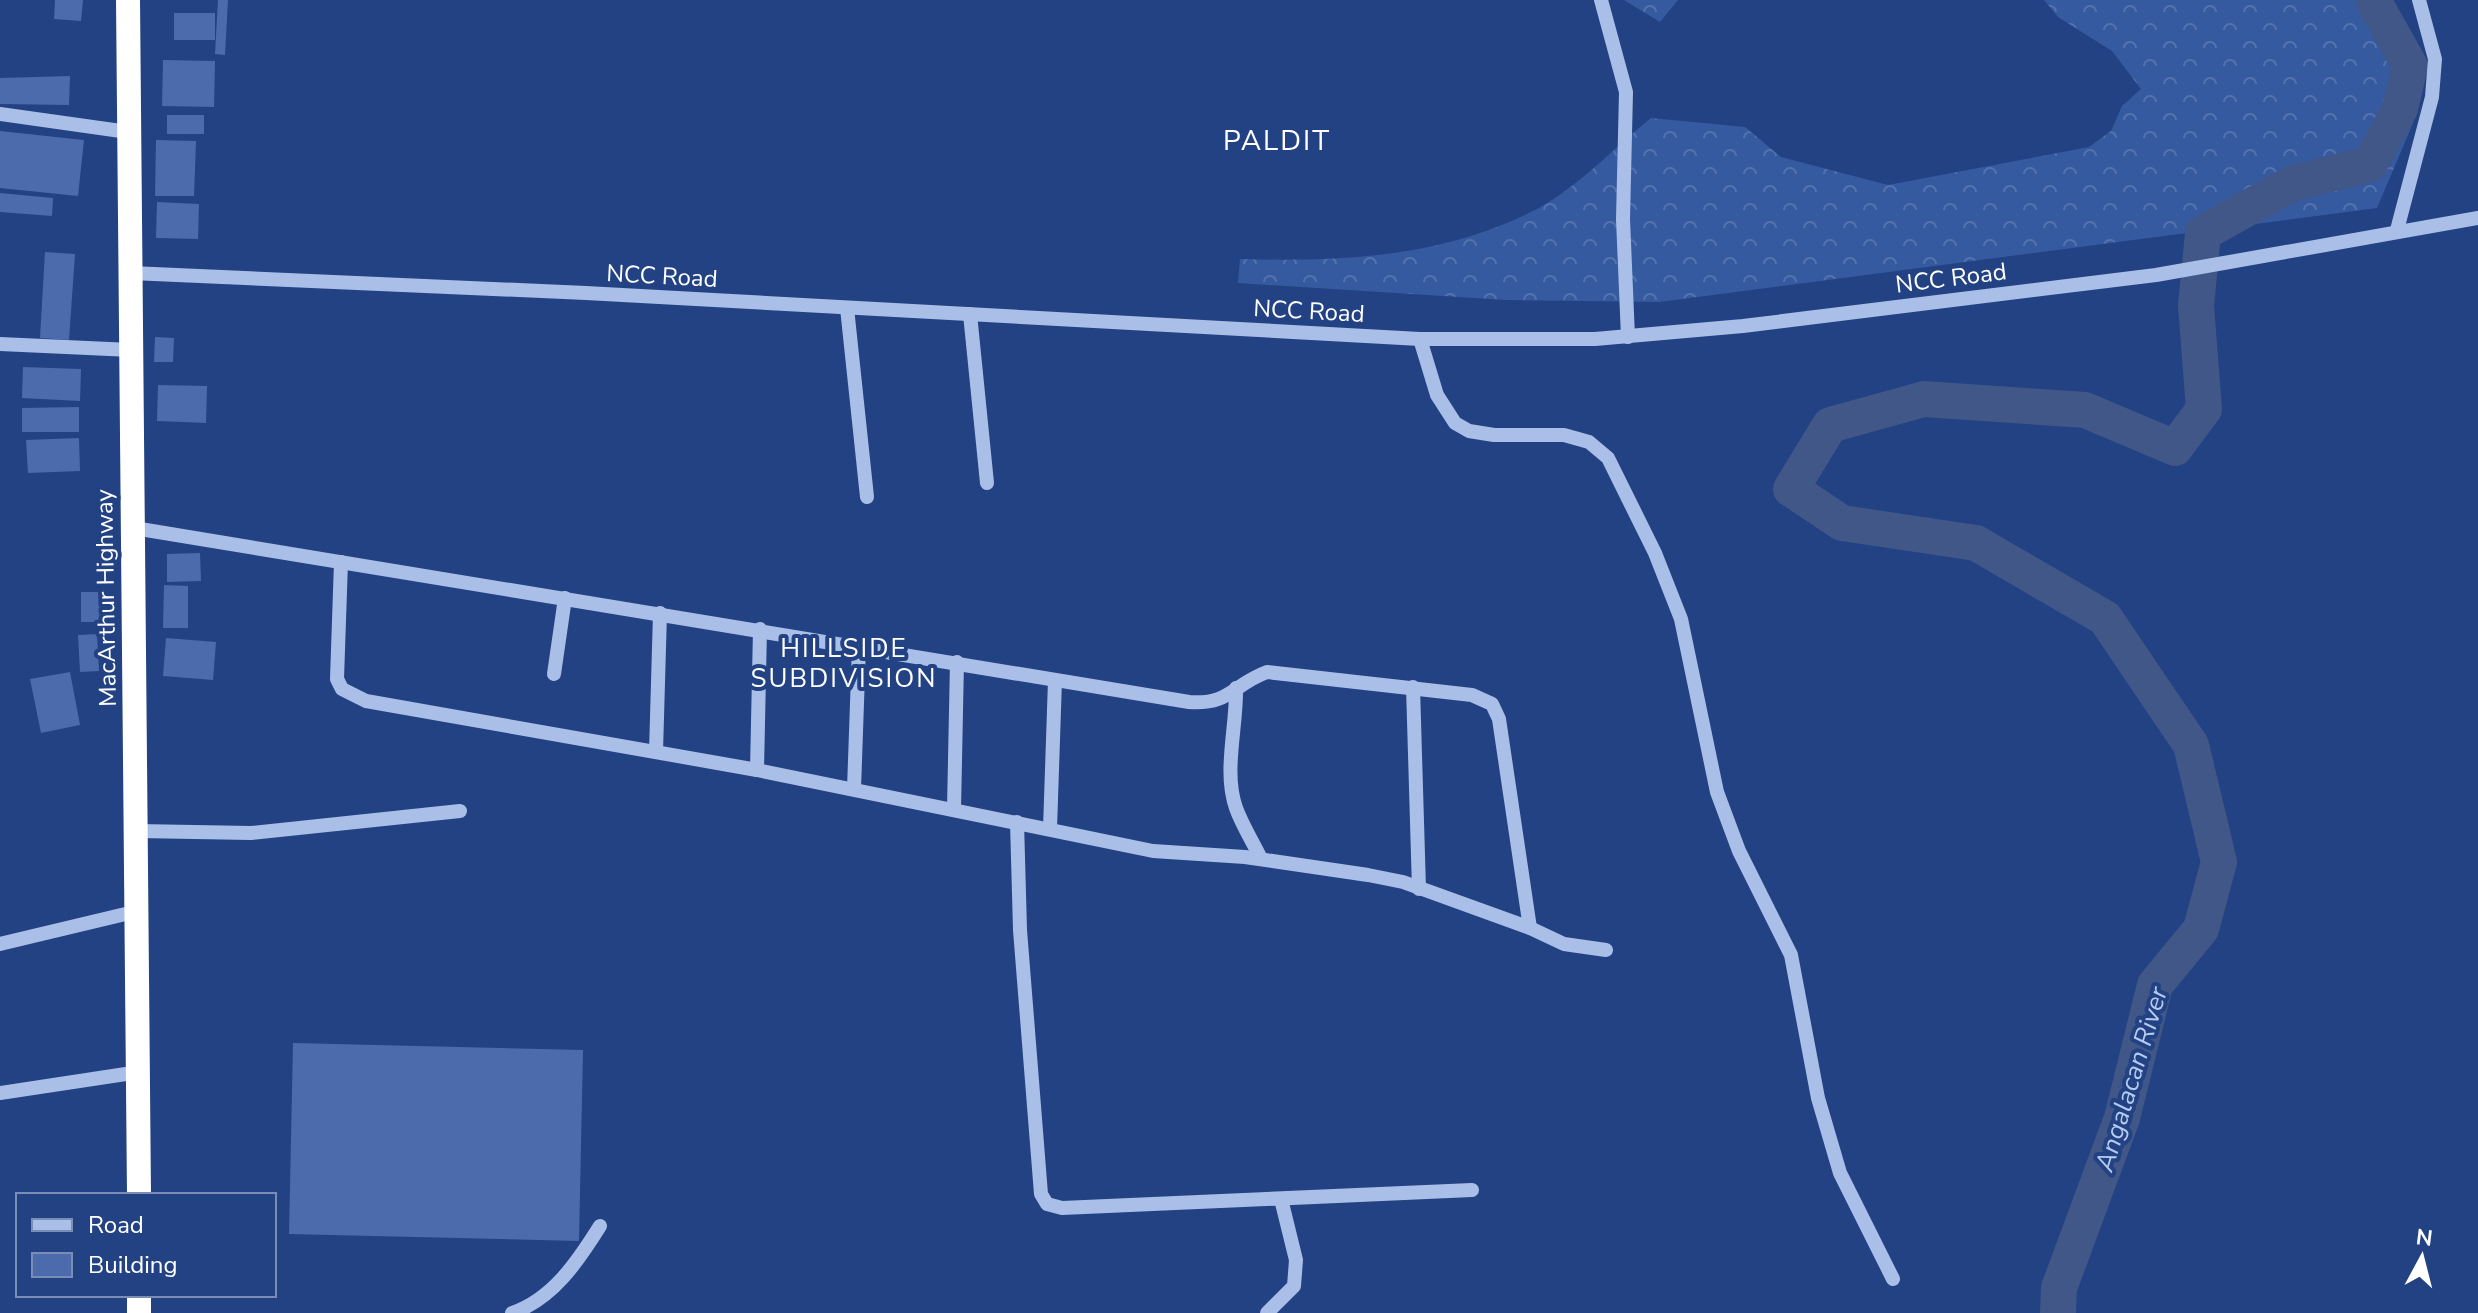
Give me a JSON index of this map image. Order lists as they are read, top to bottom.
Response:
{
  "streets": {
    "highway": ["MacArthur Highway"],
    "street": ["NCC Road"]
  },
  "crossings": [
    ["NCC Road", "MacArthur Highway"]
  ],
  "districts": ["PALDIT", "HILLSIDE SUBDIVISION"],
  "water": ["Angalacan River"],
  "legend": ["Road", "Building"],
  "north": "top"
}
